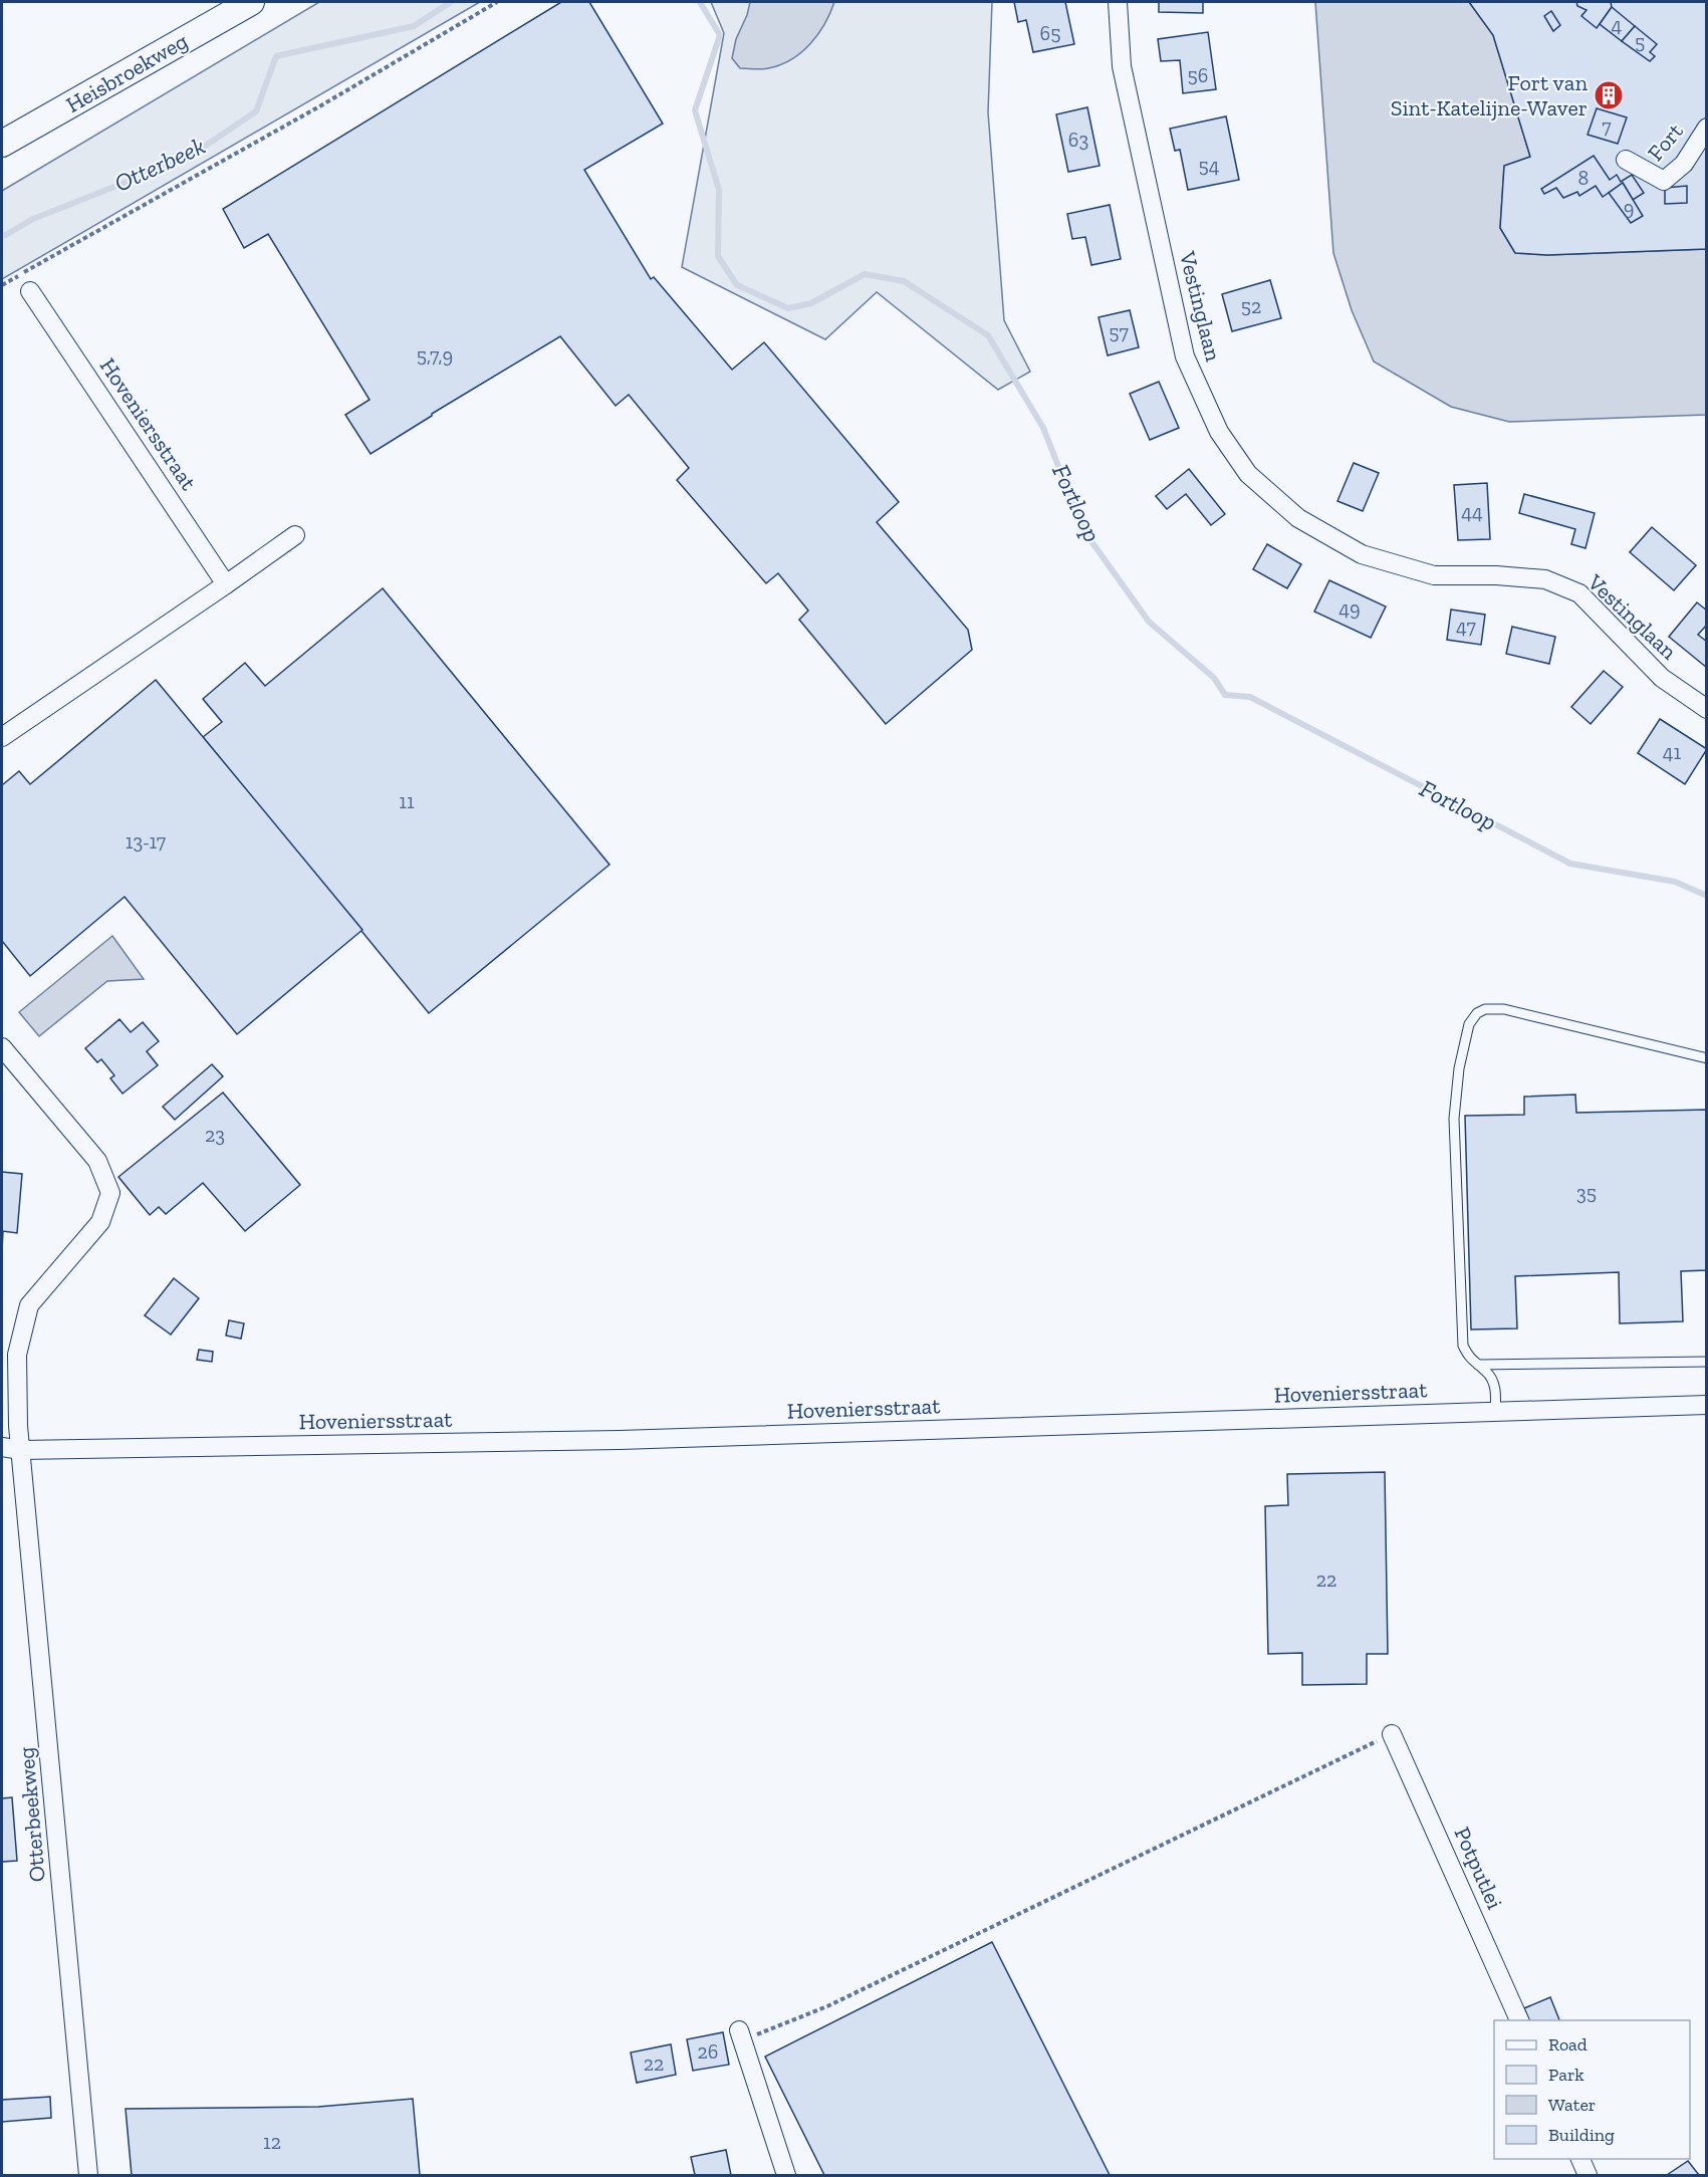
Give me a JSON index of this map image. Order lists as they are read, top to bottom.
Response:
{
  "streets": {
    "main road": ["Heisbroekweg"],
    "street": [
      "Fort",
      "Vestinglaan",
      "Hoveniersstraat",
      "Otterbeekweg",
      "Potputlei"
    ]
  },
  "crossings": [
    ["Hoveniersstraat", "Otterbeekweg"]
  ],
  "water": ["Otterbeek", "Fortloop"],
  "places": {
    "building": ["Fort van Sint-Katelijne-Waver"]
  },
  "house_numbers": [
    "4",
    "65",
    "5",
    "56",
    "7",
    "63",
    "54",
    "8",
    "9",
    "52",
    "57",
    "5,7,9",
    "44",
    "49",
    "47",
    "41",
    "11",
    "13-17",
    "23",
    "35",
    "22",
    "26",
    "22",
    "12"
  ],
  "legend": [
    "Road",
    "Park",
    "Water",
    "Building"
  ]
}
